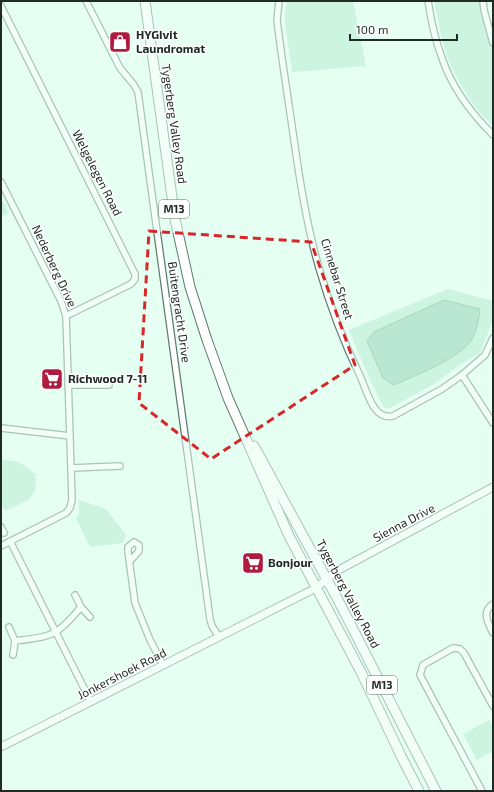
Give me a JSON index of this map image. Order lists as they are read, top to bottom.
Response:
{
  "streets": {
    "main road": ["Tygerberg Valley Road", "M13"],
    "street": [
      "Welgelegen Road",
      "Nederberg Drive",
      "Cinnebar Street",
      "Buitengracht Drive",
      "Sienna Drive",
      "Jonkershoek Road"
    ]
  },
  "crossings": [
    ["Tygerberg Valley Road", "Sienna Drive"],
    ["Tygerberg Valley Road", "Jonkershoek Road"],
    ["Welgelegen Road", "Nederberg Drive"],
    ["Buitengracht Drive", "Jonkershoek Road"],
    ["Sienna Drive", "Jonkershoek Road"]
  ],
  "places": {
    "shop": ["HYGIvit Laundromat"],
    "supermarket": ["Richwood 7-11", "Bonjour"]
  },
  "scale_bar": "100 m"
}
